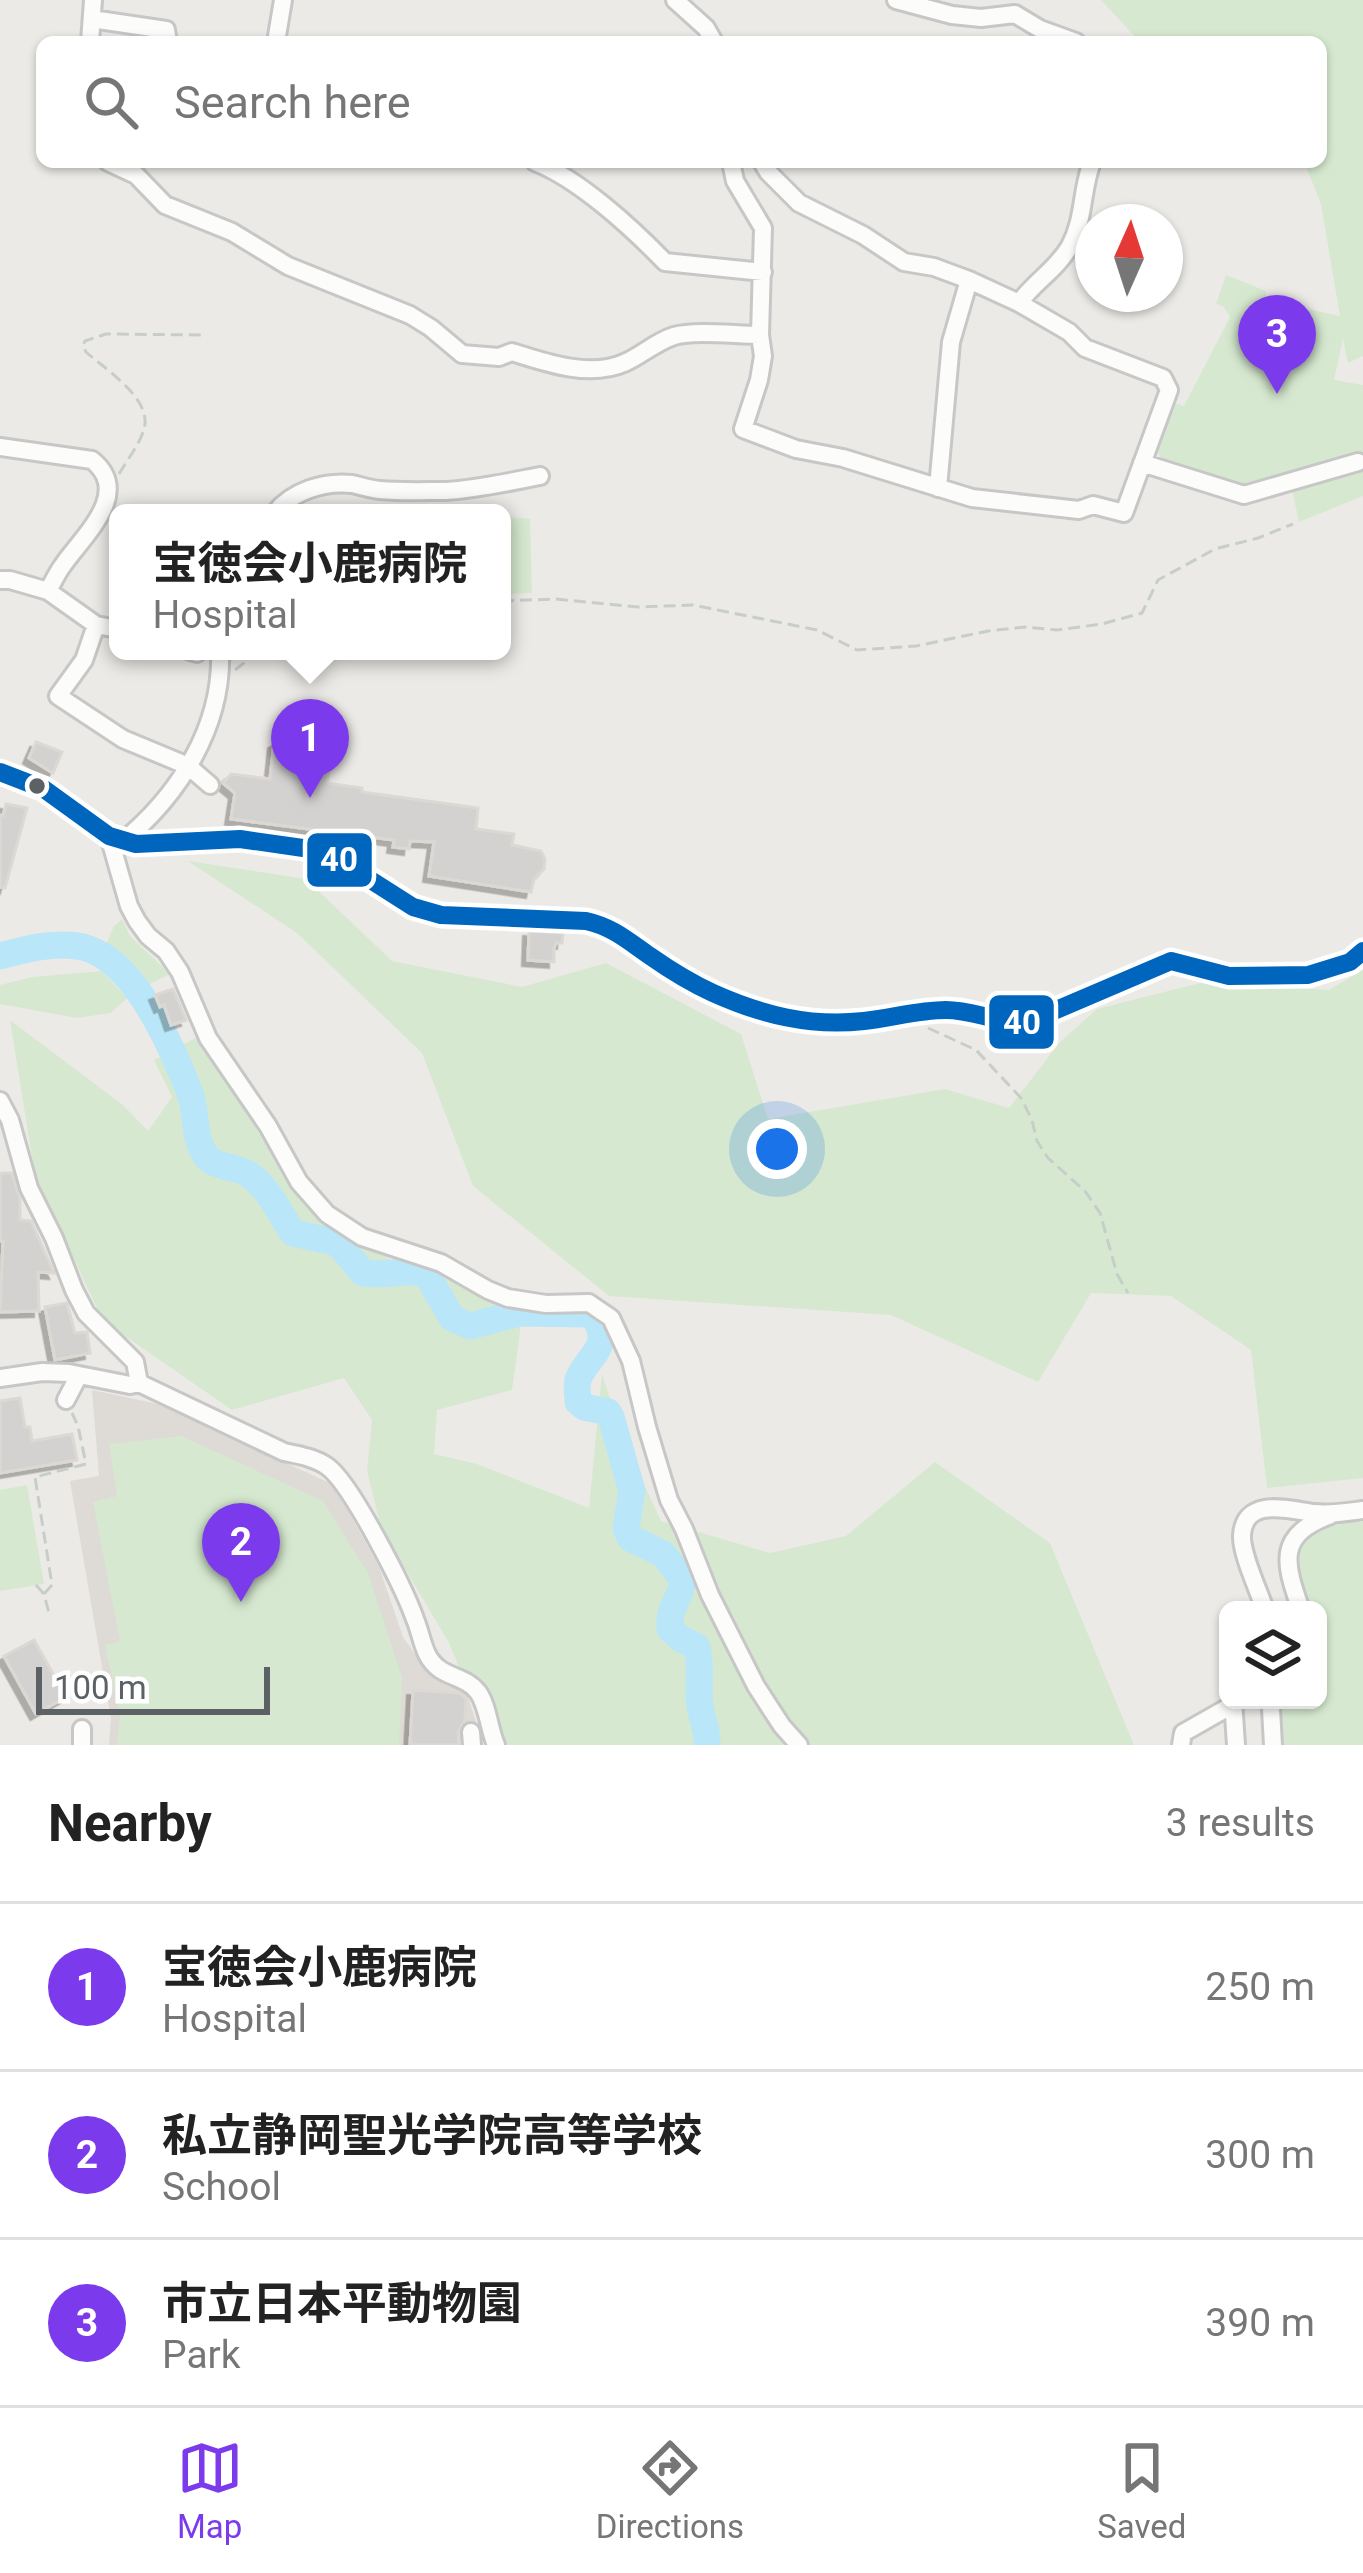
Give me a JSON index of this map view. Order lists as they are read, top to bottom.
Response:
{
  "lines": ["transit line 40"],
  "scale_bar": "100 m",
  "north": "top",
  "page": {
    "search": "Search here",
    "pins": ["3", "1", "2"],
    "popup": ["宝徳会小鹿病院", "Hospital"],
    "scale": "100 m",
    "heading": ["Nearby", "3 results"],
    "list": [
      {
        "mark": "1",
        "name": "宝徳会小鹿病院",
        "note": "Hospital",
        "value": "250 m"
      },
      {
        "mark": "2",
        "name": "私立静岡聖光学院高等学校",
        "note": "School",
        "value": "300 m"
      },
      {
        "mark": "3",
        "name": "市立日本平動物園",
        "note": "Park",
        "value": "390 m"
      }
    ],
    "nav": ["Map", "Directions", "Saved"]
  }
}
